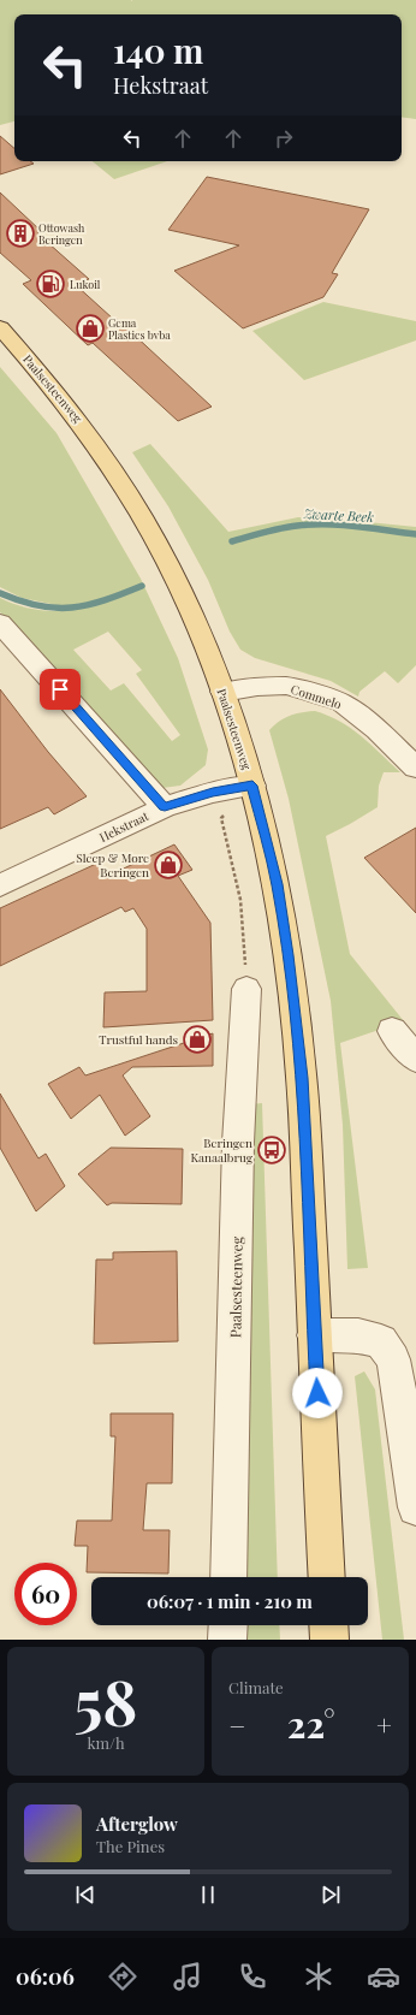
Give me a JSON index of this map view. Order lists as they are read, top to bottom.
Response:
{
  "streets": {
    "main road": ["Paalsesteenweg"],
    "street": ["Commelo", "Hekstraat"]
  },
  "crossings": [
    ["Paalsesteenweg", "Commelo"],
    ["Paalsesteenweg", "Hekstraat"]
  ],
  "water": ["Zwarte Beek"],
  "places": {
    "building": ["Ottowash Beringen"],
    "fuel station": ["Lukoil"],
    "shop": ["Gema Plastics bvba", "Sleep & More Beringen", "Trustful hands"],
    "bus stop": ["Beringen Kanaalbrug"]
  },
  "page": {
    "turn": ["140 m", "Hekstraat"],
    "limit": "60",
    "trip": "06:07 · 1 min · 210 m",
    "tile": [
      ["58", "km/h"],
      "Climate"
    ],
    "heat": ["−", "22°", "+"],
    "song": ["Afterglow", "The Pines"],
    "tabs": "06:06"
  }
}
